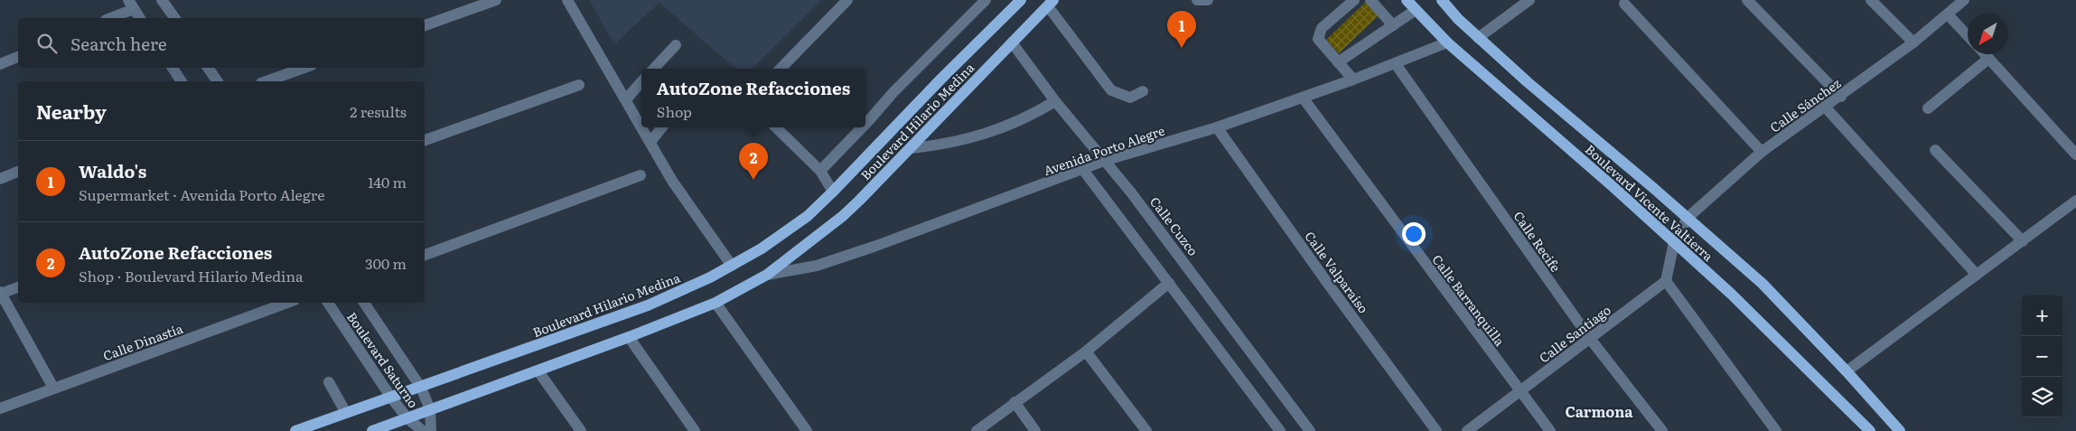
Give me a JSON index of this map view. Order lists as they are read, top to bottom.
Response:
{
  "streets": {
    "main road": ["Boulevard Hilario Medina", "Boulevard Vicente Valtierra"],
    "street": [
      "Calle Sánchez",
      "Avenida Porto Alegre",
      "Calle Cuzco",
      "Calle Recife",
      "Calle Valparaíso",
      "Calle Barranquilla",
      "Calle Santiago",
      "Calle Dinastía",
      "Boulevard Saturno"
    ]
  },
  "crossings": [
    ["Calle Sánchez", "Boulevard Vicente Valtierra"],
    ["Boulevard Hilario Medina", "Avenida Porto Alegre"],
    ["Boulevard Hilario Medina", "Calle Cuzco"],
    ["Boulevard Hilario Medina", "Boulevard Saturno"],
    ["Avenida Porto Alegre", "Boulevard Vicente Valtierra"],
    ["Avenida Porto Alegre", "Calle Cuzco"],
    ["Avenida Porto Alegre", "Calle Recife"],
    ["Avenida Porto Alegre", "Calle Valparaíso"],
    ["Avenida Porto Alegre", "Calle Barranquilla"],
    ["Calle Recife", "Calle Santiago"],
    ["Calle Barranquilla", "Calle Santiago"]
  ],
  "districts": ["Carmona"],
  "north": "bottom left",
  "page": {
    "pins": ["1", "2"],
    "search": "Search here",
    "popup": ["AutoZone Refacciones", "Shop"],
    "heading": ["Nearby", "2 results"],
    "list": [
      {
        "mark": "1",
        "name": "Waldo's",
        "note": "Supermarket · Avenida Porto Alegre",
        "value": "140 m"
      },
      {
        "mark": "2",
        "name": "AutoZone Refacciones",
        "note": "Shop · Boulevard Hilario Medina",
        "value": "300 m"
      }
    ],
    "map_buttons": ["+", "−"]
  }
}
